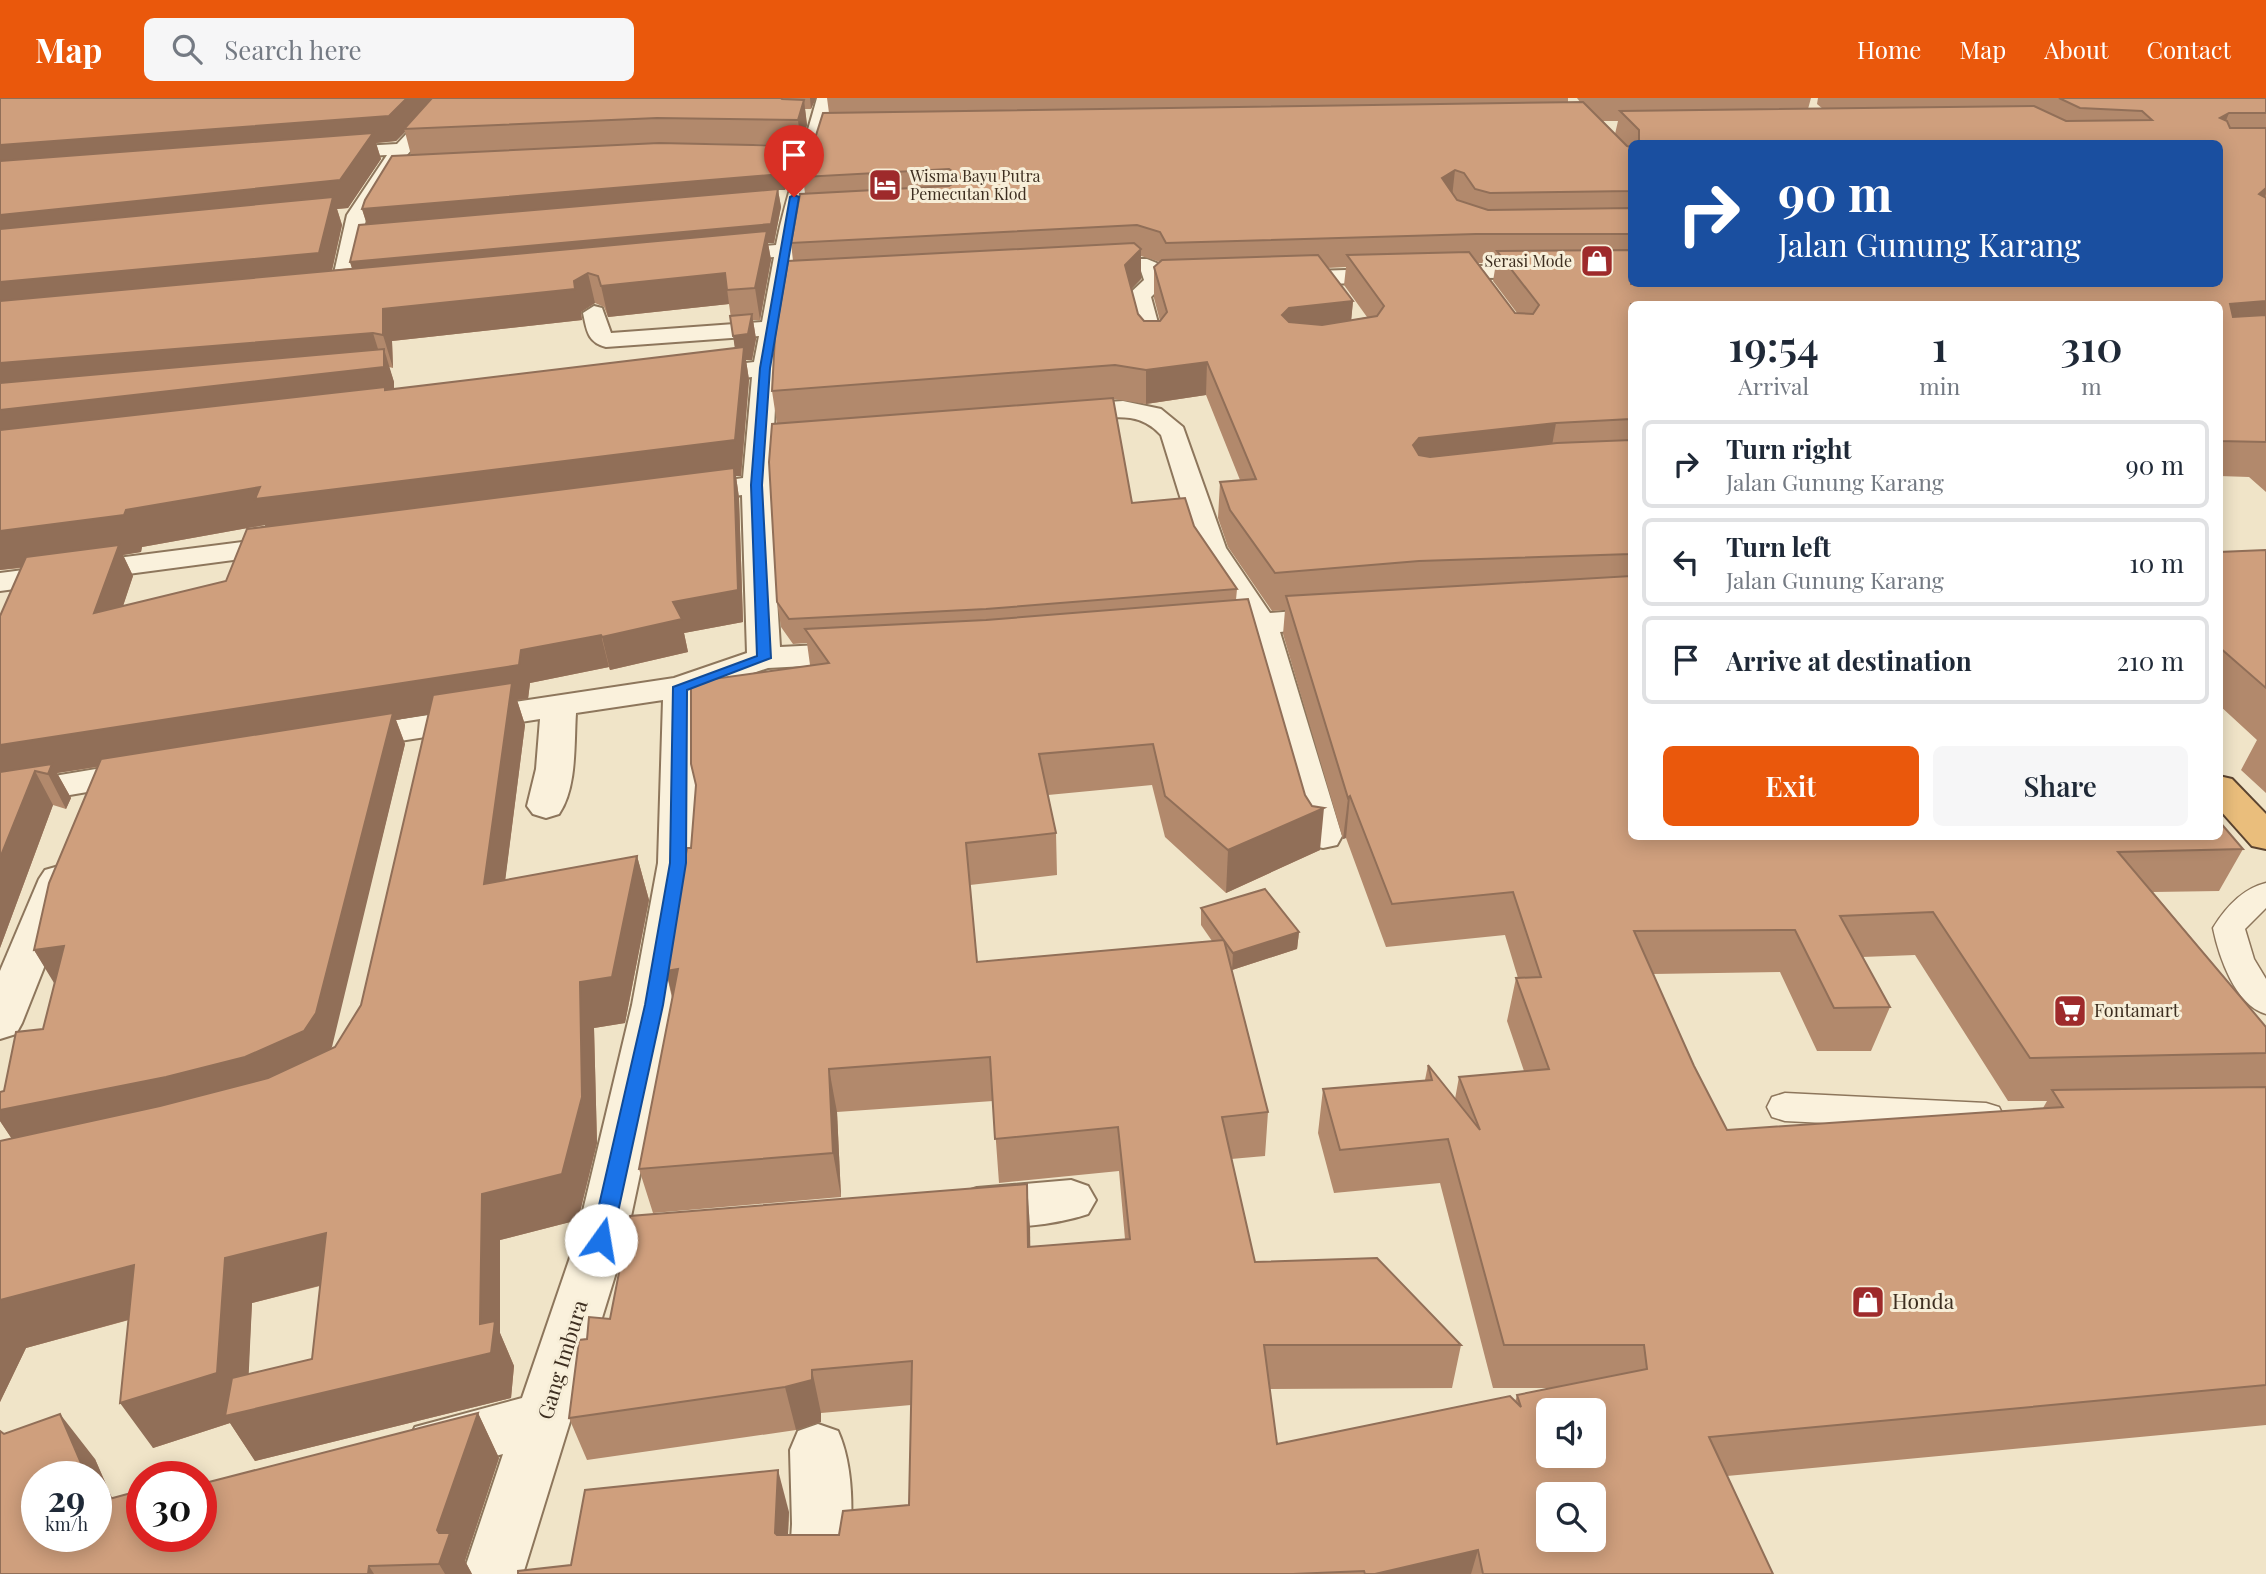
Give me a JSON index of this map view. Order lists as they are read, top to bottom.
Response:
{
  "streets": {
    "street": ["Gang Imbura"]
  },
  "places": {
    "hotel": ["Wisma Bayu Putra Pemecutan Klod"],
    "shop": ["Serasi Mode", "Honda"],
    "supermarket": ["Fontamart"]
  },
  "page": {
    "header": "Map",
    "search": "Search here",
    "nav": [
      "Home",
      "Map",
      "About",
      "Contact"
    ],
    "turn": ["90 m", "Jalan Gunung Karang"],
    "eta": [
      "19:54",
      "Arrival",
      "1",
      "min",
      "310",
      "m"
    ],
    "list": [
      {
        "name": "Turn right",
        "note": "Jalan Gunung Karang",
        "value": "90 m"
      },
      {
        "name": "Turn left",
        "note": "Jalan Gunung Karang",
        "value": "10 m"
      },
      {
        "name": "Arrive at destination",
        "value": "210 m"
      }
    ],
    "buttons": ["Exit", "Share"],
    "speed": "29 km/h",
    "limit": "30"
  }
}
